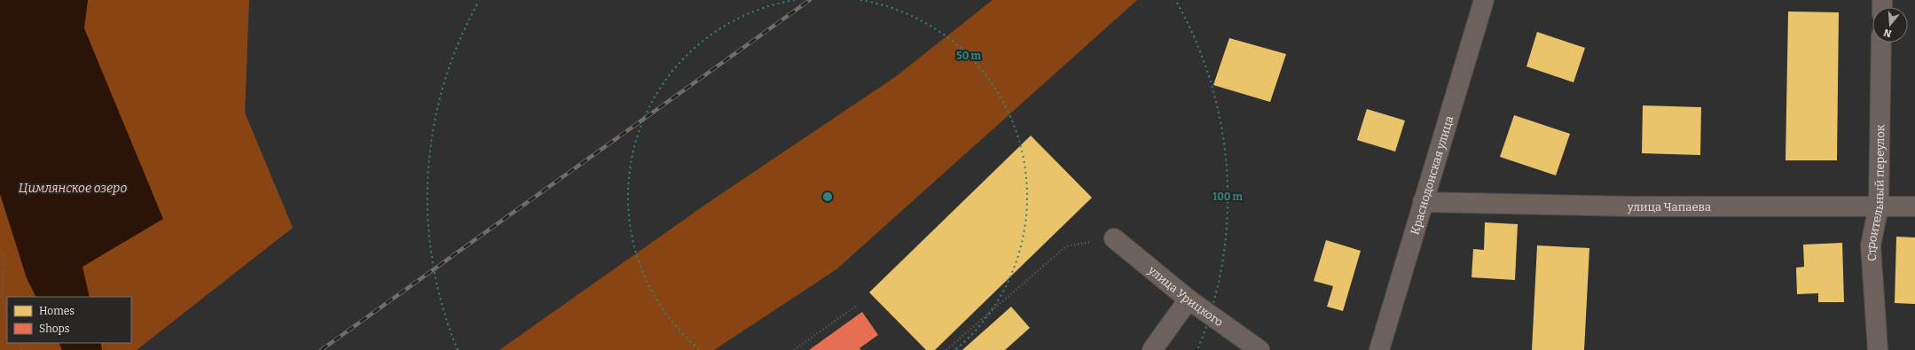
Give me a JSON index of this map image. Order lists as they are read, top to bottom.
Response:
{
  "streets": {
    "street": [
      "Краснодонская улица",
      "Строительный переулок",
      "улица Чапаева",
      "улица Урицкого"
    ]
  },
  "crossings": [
    ["Краснодонская улица", "улица Чапаева"],
    ["Строительный переулок", "улица Чапаева"]
  ],
  "water": ["Цимлянское озеро"],
  "legend": ["Homes", "Shops"],
  "north": "bottom",
  "rings": ["50 m", "100 m"]
}
